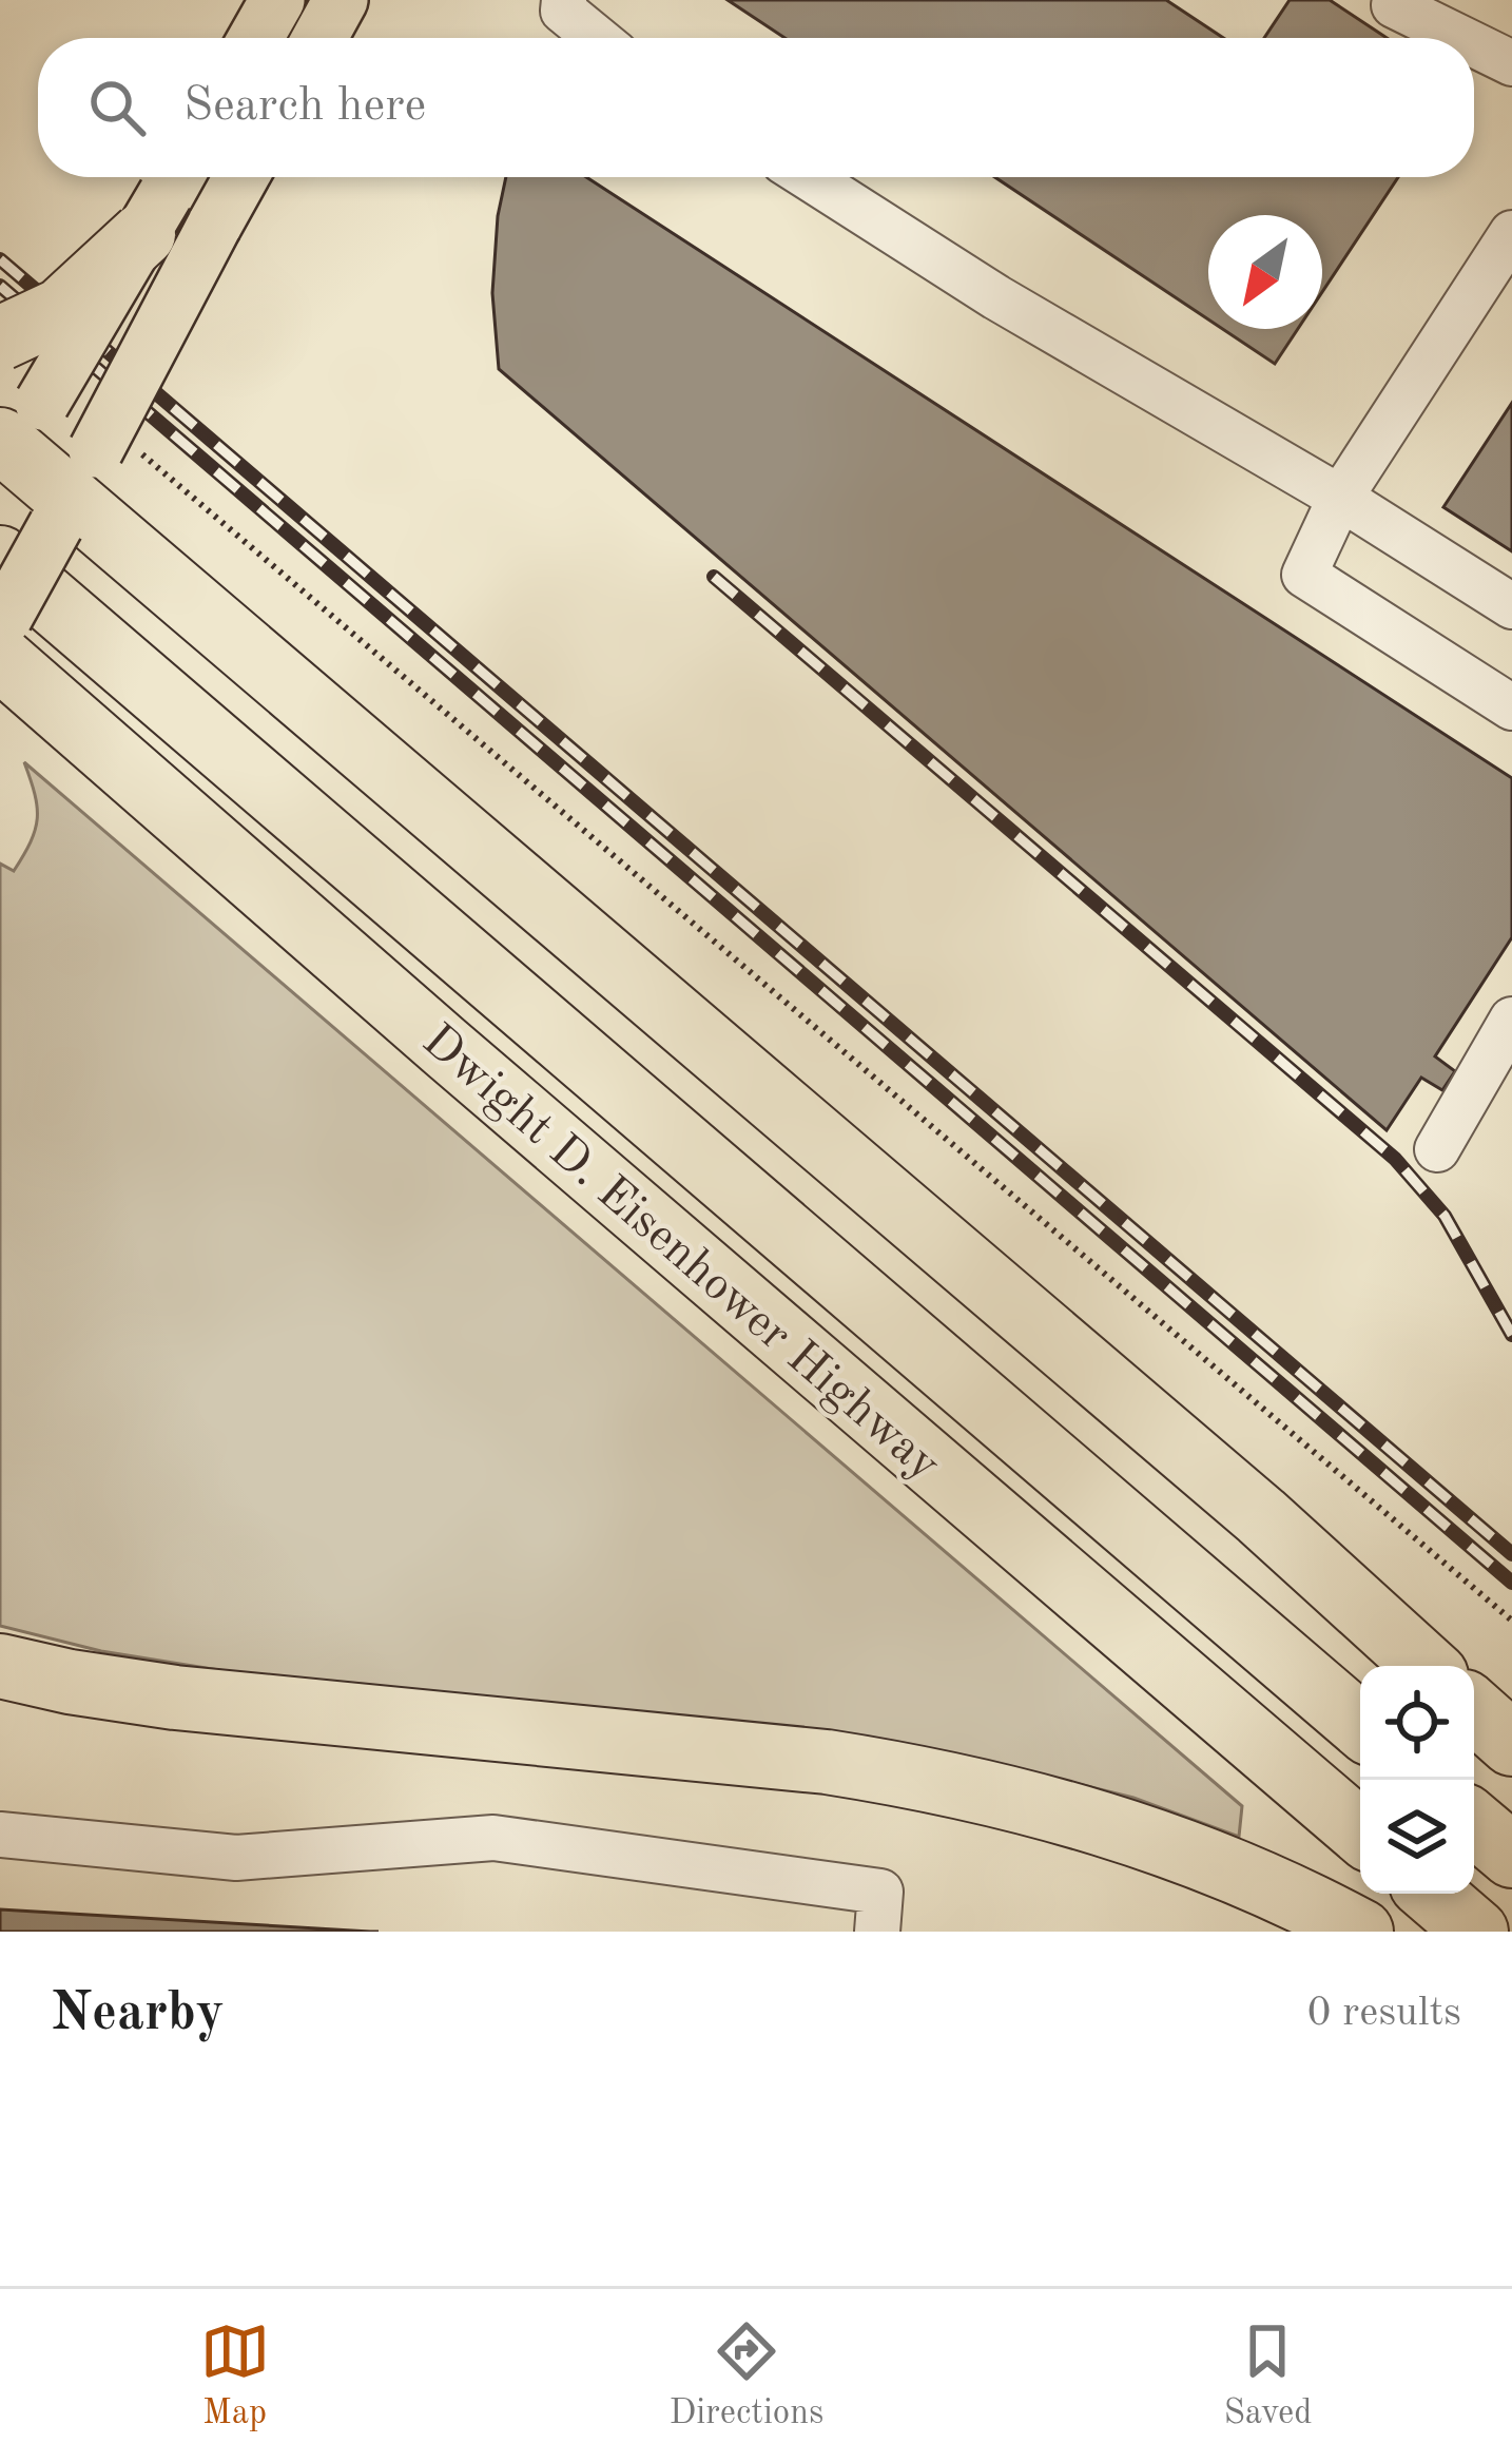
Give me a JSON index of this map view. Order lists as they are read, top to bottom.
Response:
{
  "streets": {
    "highway": ["Dwight D. Eisenhower Highway"]
  },
  "north": "bottom left",
  "page": {
    "search": "Search here",
    "heading": ["Nearby", "0 results"],
    "nav": ["Map", "Directions", "Saved"]
  }
}
